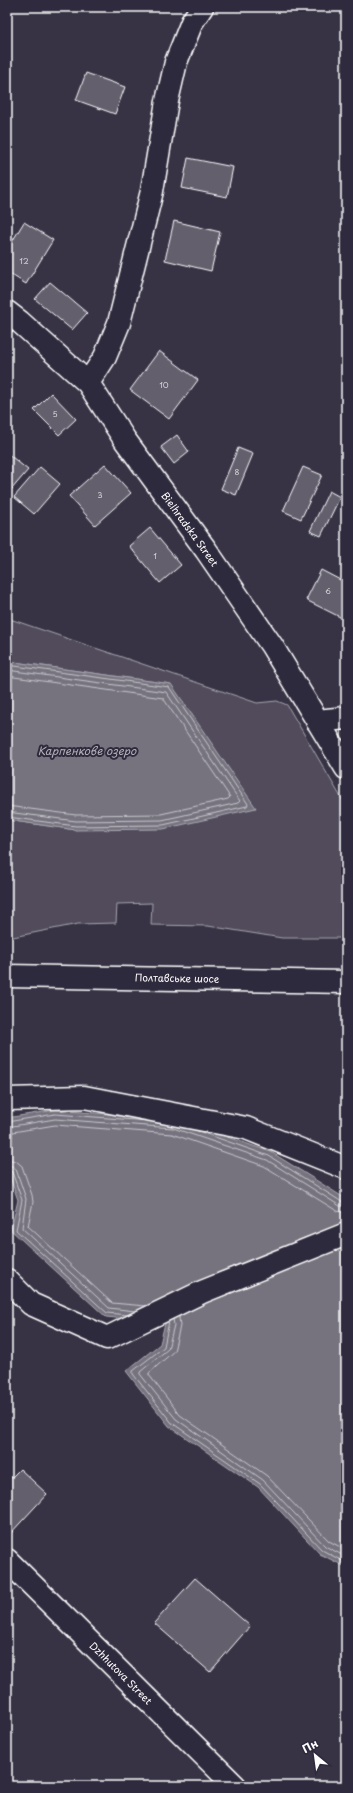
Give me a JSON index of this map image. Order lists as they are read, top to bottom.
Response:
{
  "streets": {
    "street": ["Bielhradska Street", "Полтавське шосе", "Dzhhutova Street"]
  },
  "water": ["Карпенкове озеро"],
  "house_numbers": [
    "12",
    "10",
    "5",
    "8",
    "3",
    "1",
    "6"
  ],
  "north": "top left"
}
